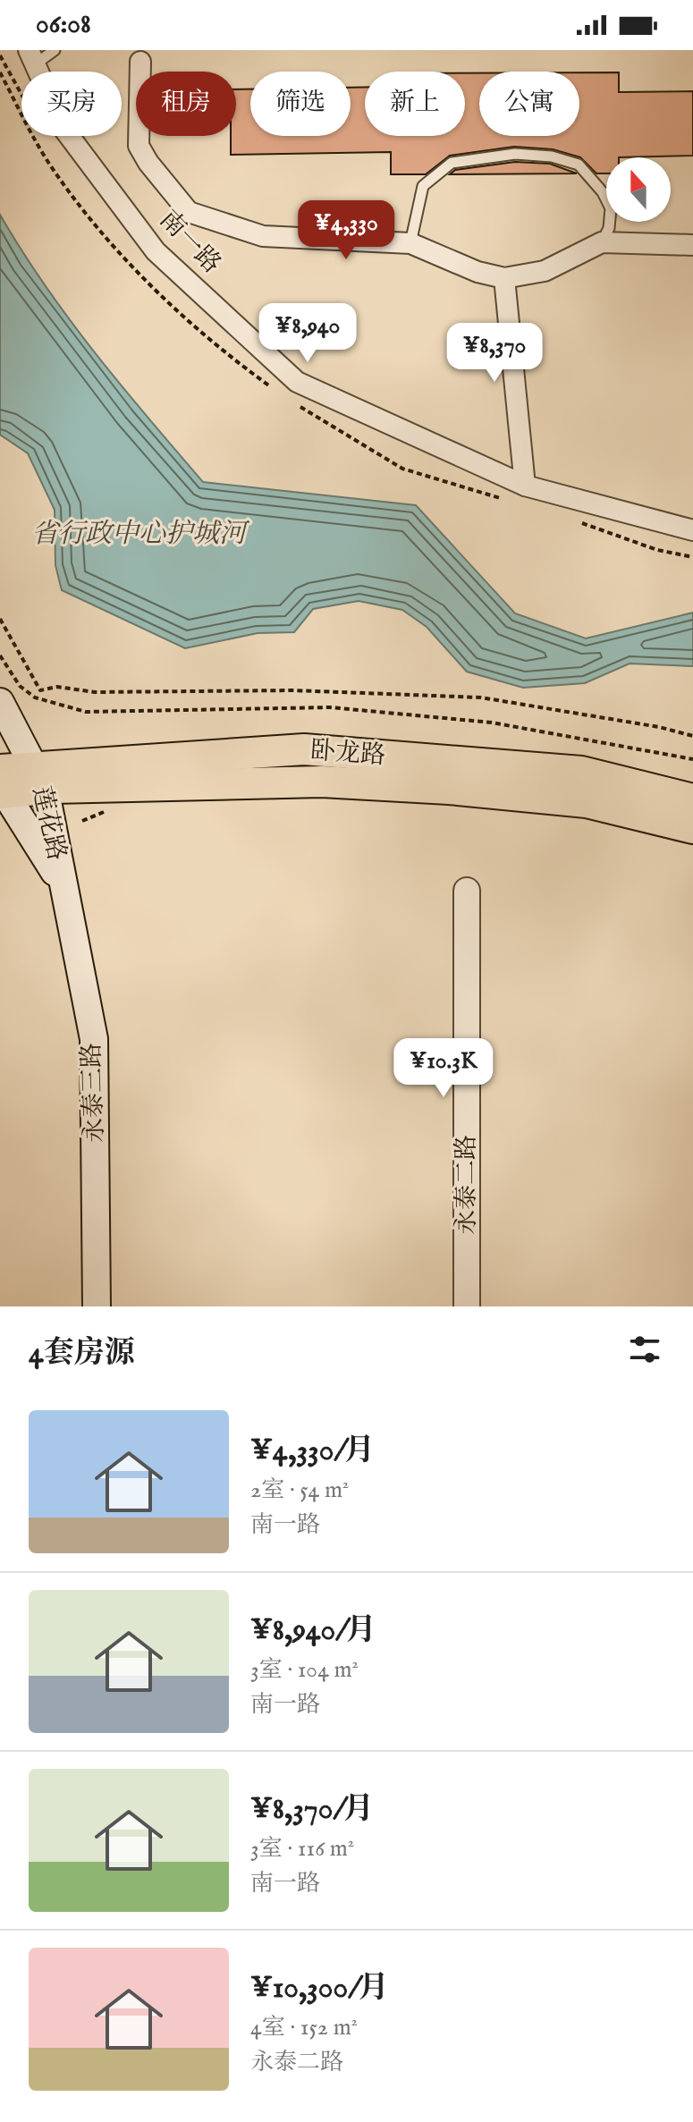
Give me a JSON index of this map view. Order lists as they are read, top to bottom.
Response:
{
  "streets": {
    "main road": ["卧龙路", "莲花路", "永泰三路"],
    "street": ["南一路", "永泰二路"]
  },
  "crossings": [
    ["卧龙路", "莲花路"],
    ["莲花路", "永泰三路"]
  ],
  "water": ["省行政中心护城河"],
  "north": "top",
  "page": {
    "status": "06:08",
    "chip": [
      "买房",
      "租房",
      "筛选",
      "新上",
      "公寓"
    ],
    "price": [
      "¥4,330",
      "¥8,940",
      "¥8,370",
      "¥10.3K"
    ],
    "heading": "4套房源",
    "list": [
      {
        "name": "¥4,330/月",
        "note": "2室 · 54 m² · 南一路"
      },
      {
        "name": "¥8,940/月",
        "note": "3室 · 104 m² · 南一路"
      },
      {
        "name": "¥8,370/月",
        "note": "3室 · 116 m² · 南一路"
      },
      {
        "name": "¥10,300/月",
        "note": "4室 · 152 m² · 永泰二路"
      }
    ]
  }
}
